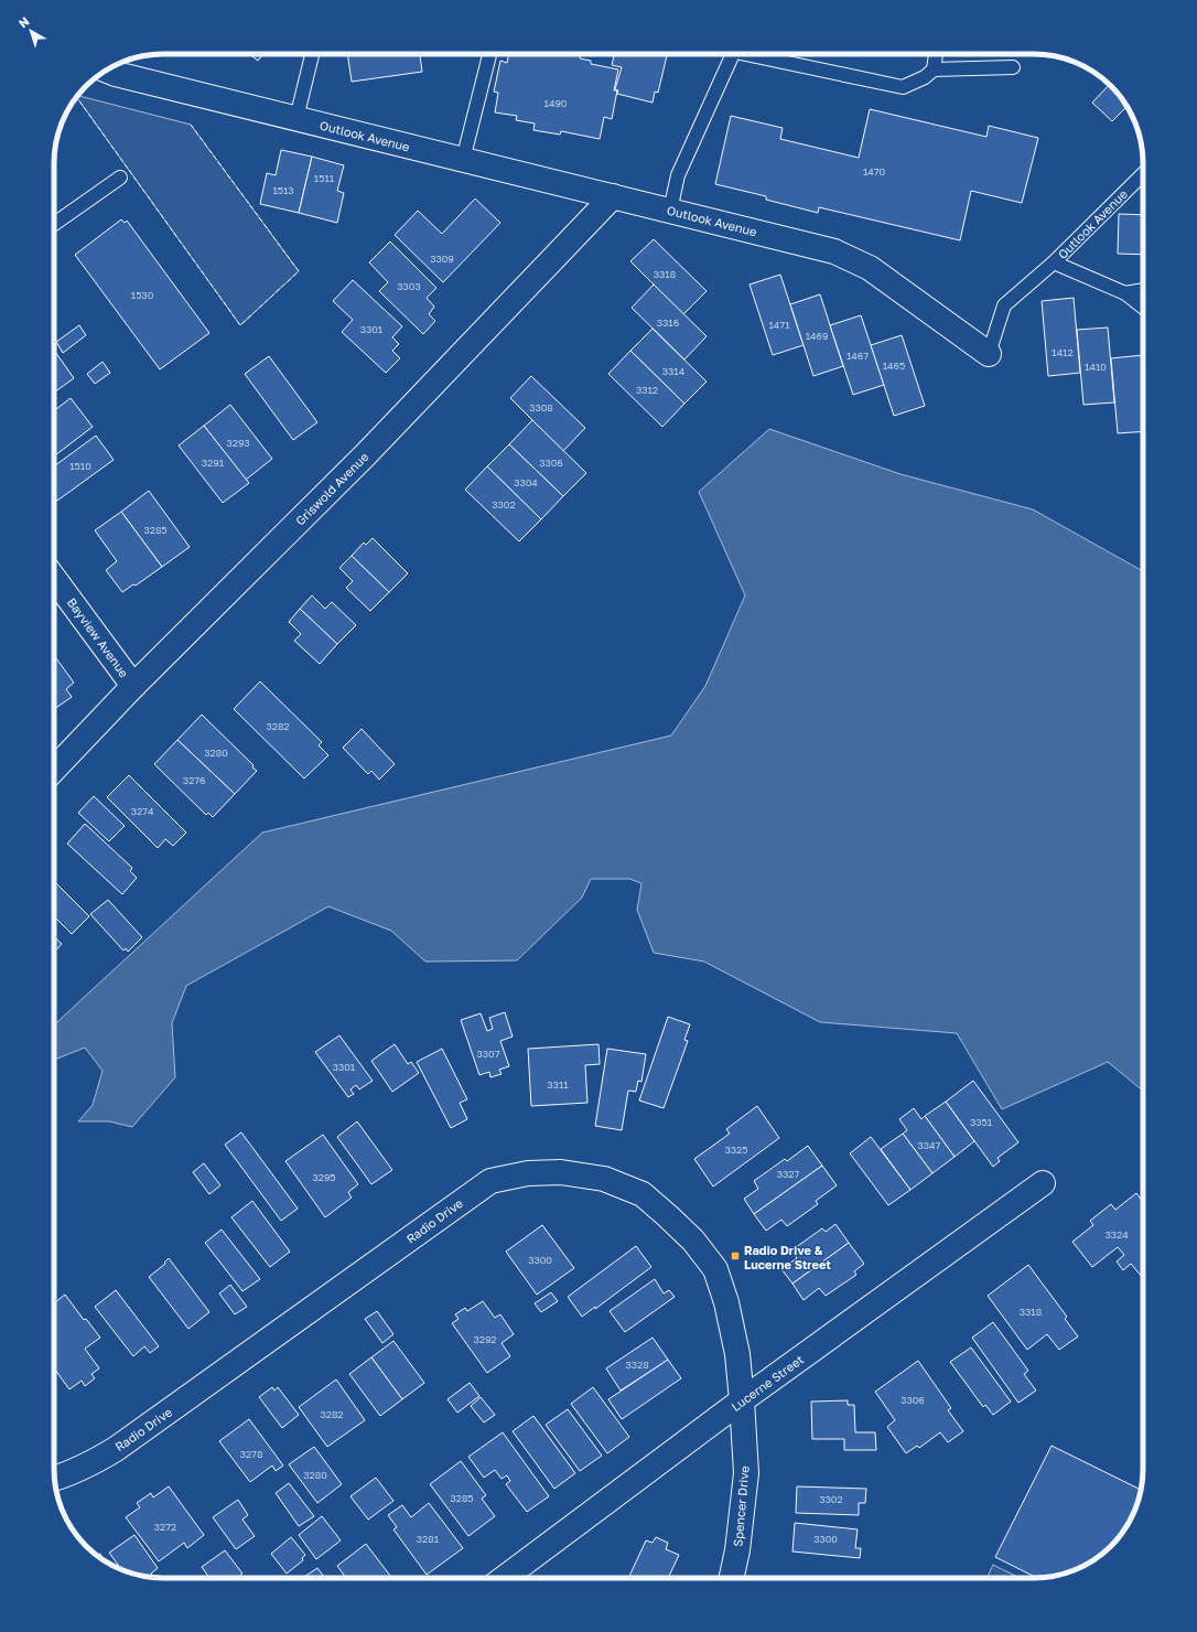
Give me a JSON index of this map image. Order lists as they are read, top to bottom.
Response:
{
  "streets": {
    "street": [
      "Outlook Avenue",
      "Griswold Avenue",
      "Bayview Avenue",
      "Radio Drive",
      "Lucerne Street",
      "Spencer Drive"
    ]
  },
  "crossings": [
    ["Outlook Avenue", "Griswold Avenue"],
    ["Griswold Avenue", "Bayview Avenue"],
    ["Radio Drive", "Lucerne Street"],
    ["Radio Drive", "Spencer Drive"],
    ["Lucerne Street", "Spencer Drive"]
  ],
  "places": {
    "transit": ["Radio Drive & Lucerne Street"]
  },
  "house_numbers": [
    "1490",
    "1470",
    "1511",
    "1513",
    "3309",
    "3318",
    "3303",
    "1530",
    "3316",
    "1471",
    "3301",
    "1469",
    "1412",
    "1467",
    "1465",
    "1410",
    "3314",
    "3312",
    "3308",
    "3293",
    "3291",
    "3306",
    "1510",
    "3304",
    "3302",
    "3285",
    "3282",
    "3280",
    "3276",
    "3274",
    "3307",
    "3301",
    "3311",
    "3351",
    "3347",
    "3325",
    "3327",
    "3295",
    "3324",
    "3300",
    "3318",
    "3292",
    "3328",
    "3306",
    "3282",
    "3278",
    "3280",
    "3285",
    "3302",
    "3272",
    "3281",
    "3300"
  ],
  "north": "top left"
}
